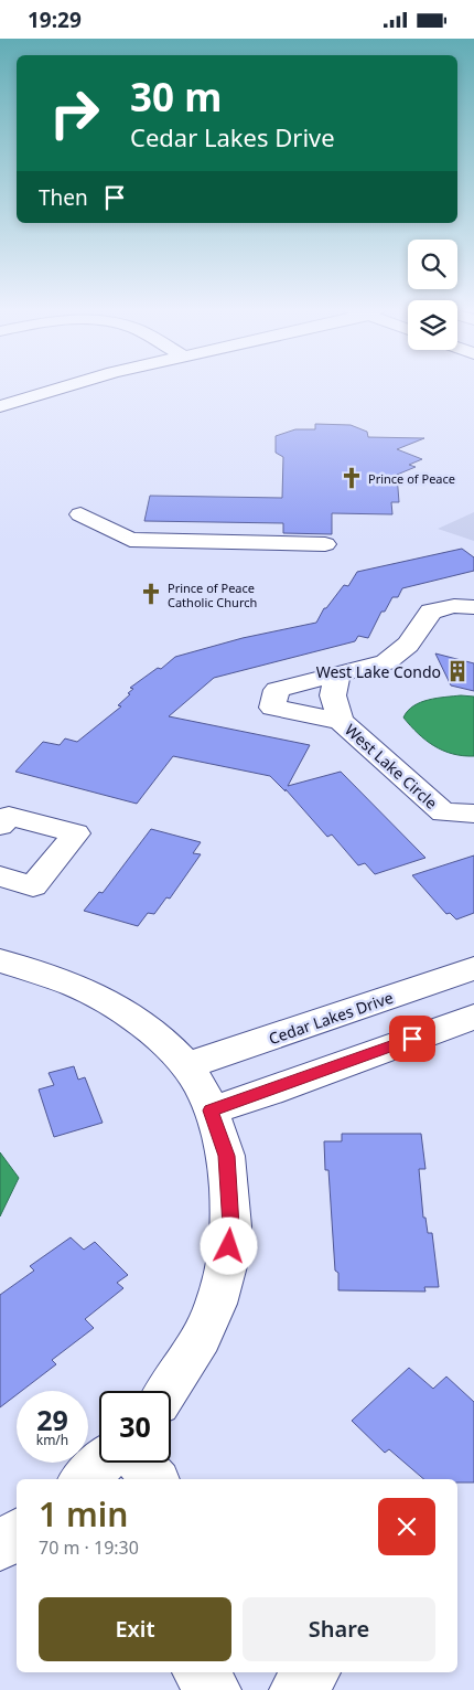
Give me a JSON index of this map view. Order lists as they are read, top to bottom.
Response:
{
  "streets": {
    "street": ["West Lake Circle", "Cedar Lakes Drive"]
  },
  "places": {
    "church": ["Prince of Peace", "Prince of Peace Catholic Church"],
    "building": ["West Lake Condo"]
  },
  "page": {
    "status": "19:29",
    "turn": ["30 m", "Cedar Lakes Drive"],
    "then": "Then",
    "speed": "29 km/h",
    "limit": "30",
    "heading": ["1 min", "70 m · 19:30"],
    "buttons": ["Exit", "Share"]
  }
}
